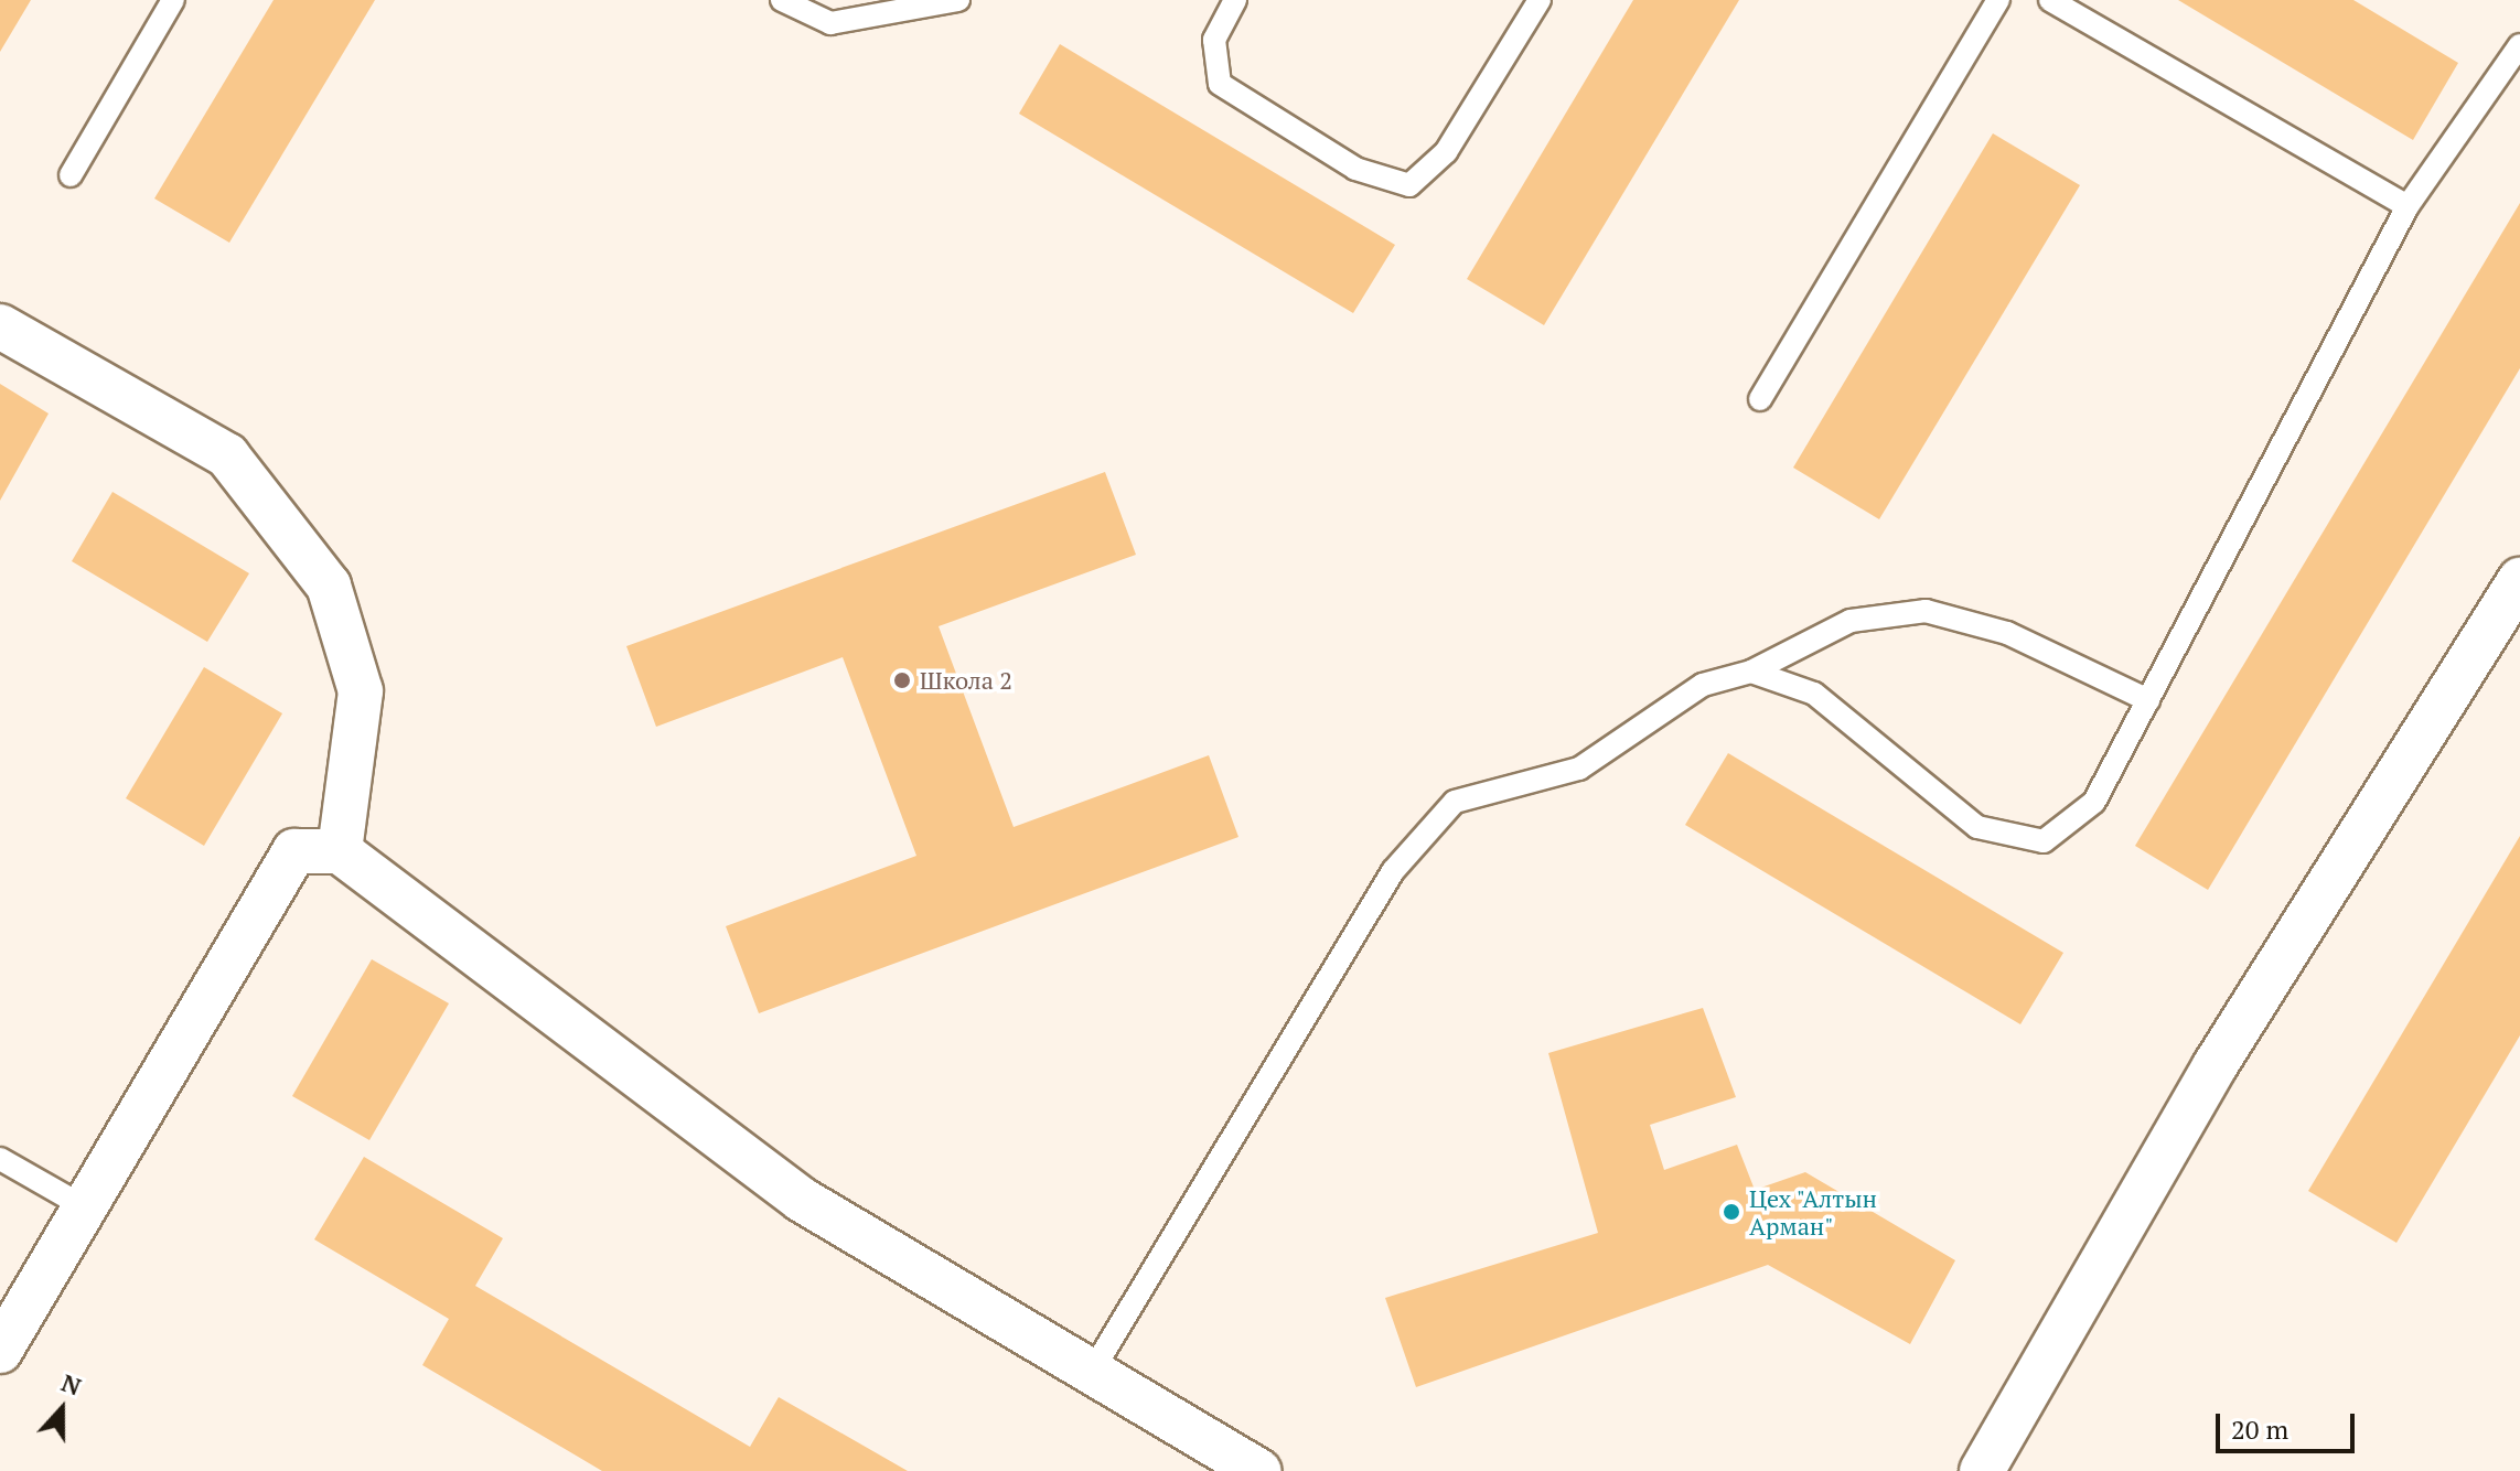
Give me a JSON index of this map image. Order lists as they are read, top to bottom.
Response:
{
  "places": ["Школа 2", "Цех \"Алтын Арман\""],
  "scale_bar": "20 m",
  "north": "top"
}
